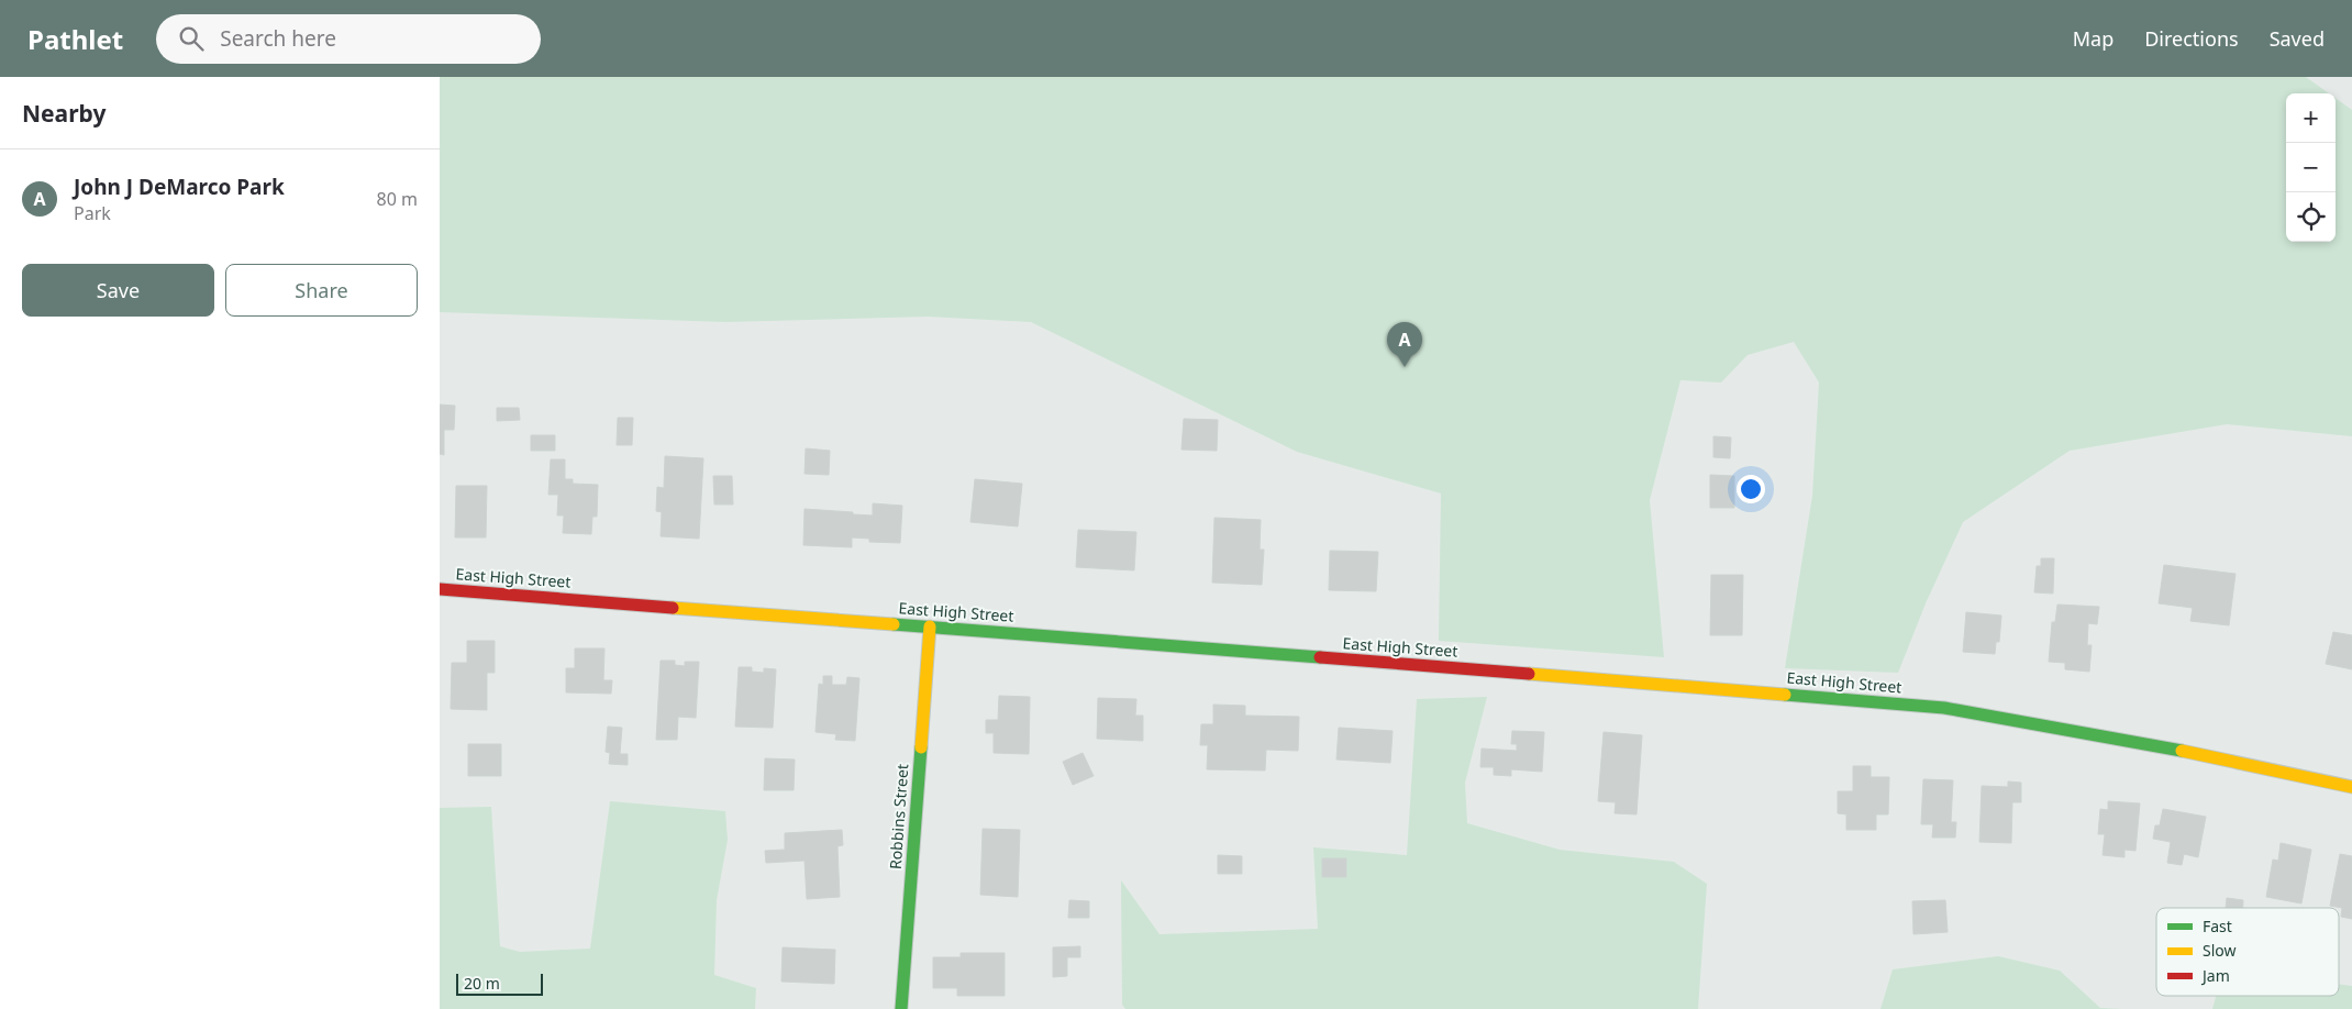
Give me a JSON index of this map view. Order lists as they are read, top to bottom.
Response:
{
  "streets": {
    "main road": ["East High Street", "Robbins Street"]
  },
  "crossings": [
    ["East High Street", "Robbins Street"]
  ],
  "legend": ["Fast", "Slow", "Jam"],
  "scale_bar": "20 m",
  "page": {
    "header": "Pathlet",
    "search": "Search here",
    "nav": ["Map", "Directions", "Saved"],
    "heading": "Nearby",
    "map_buttons": ["+", "−"],
    "list": [
      {
        "mark": "A",
        "name": "John J DeMarco Park",
        "note": "Park",
        "value": "80 m"
      }
    ],
    "buttons": ["Save", "Share"],
    "pins": "A",
    "scale": "20 m"
  }
}
